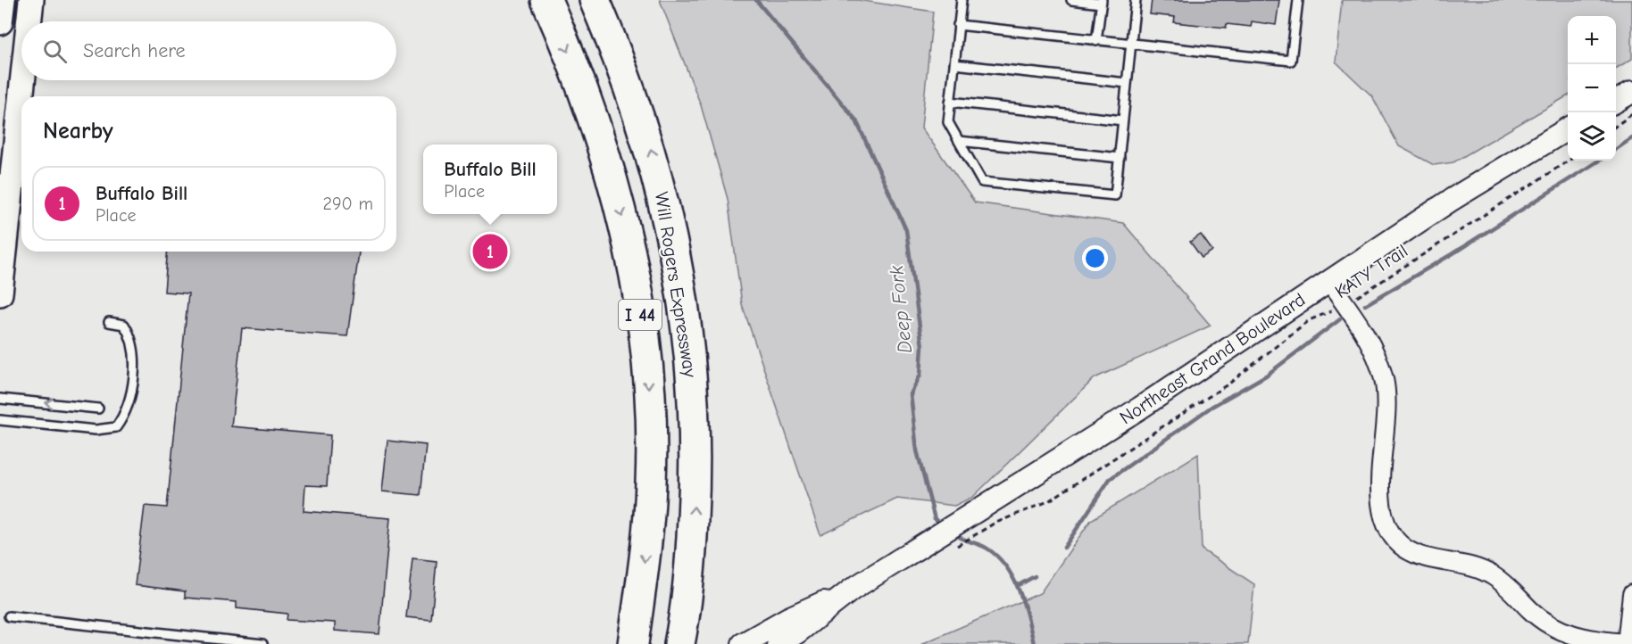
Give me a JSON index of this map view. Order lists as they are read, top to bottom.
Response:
{
  "streets": {
    "highway": ["Will Rogers Expressway", "I 44"],
    "street": ["Northeast Grand Boulevard"],
    "path": ["KATY Trail"]
  },
  "crossings": [
    ["KATY Trail", "Northeast Grand Boulevard"]
  ],
  "water": ["Deep Fork"],
  "page": {
    "map_buttons": ["+", "−"],
    "search": "Search here",
    "heading": "Nearby",
    "popup": ["Buffalo Bill", "Place"],
    "list": [
      {
        "mark": "1",
        "name": "Buffalo Bill",
        "note": "Place",
        "value": "290 m"
      }
    ],
    "pins": "1"
  }
}
